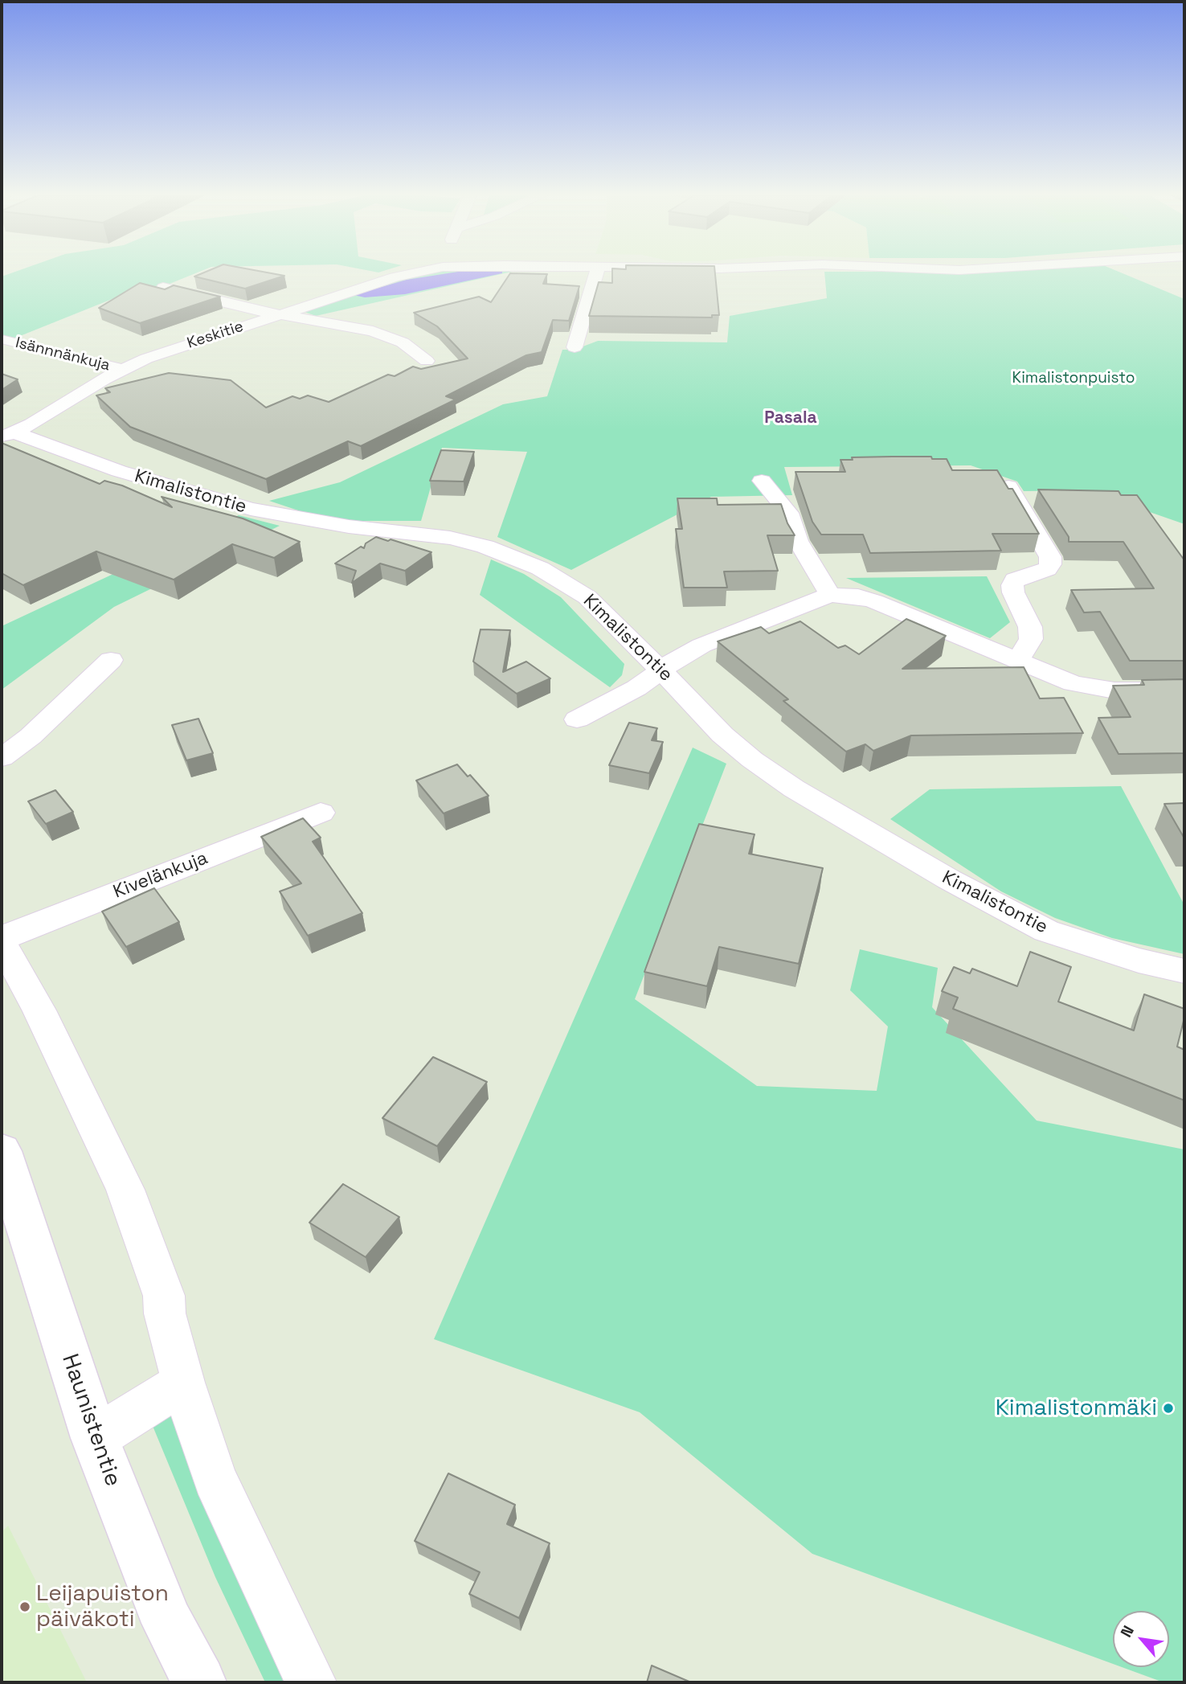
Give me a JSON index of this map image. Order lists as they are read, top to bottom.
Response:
{
  "streets": {
    "street": [
      "Keskitie",
      "Isännnänkuja",
      "Kimalistontie",
      "Kivelänkuja",
      "Haunistentie"
    ]
  },
  "crossings": [
    ["Keskitie", "Isännnänkuja"],
    ["Keskitie", "Kimalistontie"]
  ],
  "districts": ["Pasala"],
  "parks": ["Kimalistonpuisto"],
  "places": ["Kimalistonmäki", "Leijapuiston päiväkoti"],
  "north": "top left"
}
